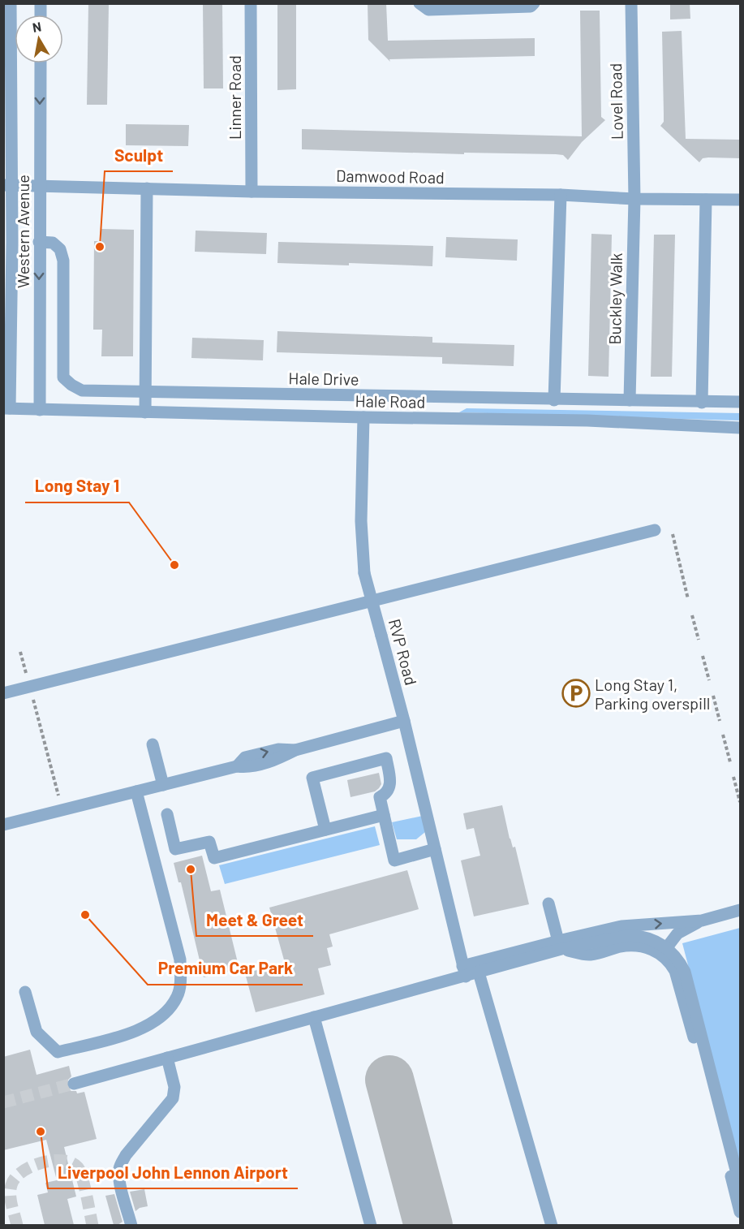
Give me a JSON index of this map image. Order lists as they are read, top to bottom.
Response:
{
  "streets": {
    "street": [
      "Linner Road",
      "Lovel Road",
      "Damwood Road",
      "Western Avenue",
      "Buckley Walk",
      "Hale Drive",
      "Hale Road",
      "RVP Road"
    ]
  },
  "crossings": [
    ["Linner Road", "Damwood Road"],
    ["Lovel Road", "Damwood Road"],
    ["Lovel Road", "Buckley Walk"],
    ["Damwood Road", "Western Avenue"],
    ["Damwood Road", "Buckley Walk"],
    ["Western Avenue", "Hale Drive"],
    ["Western Avenue", "Hale Road"],
    ["Buckley Walk", "Hale Drive"],
    ["Hale Road", "RVP Road"]
  ],
  "places": {
    "other": [
      "Sculpt",
      "Long Stay 1",
      "Meet & Greet",
      "Premium Car Park",
      "Liverpool John Lennon Airport"
    ],
    "parking": ["Long Stay 1, Parking overspill"]
  },
  "north": "top"
}
